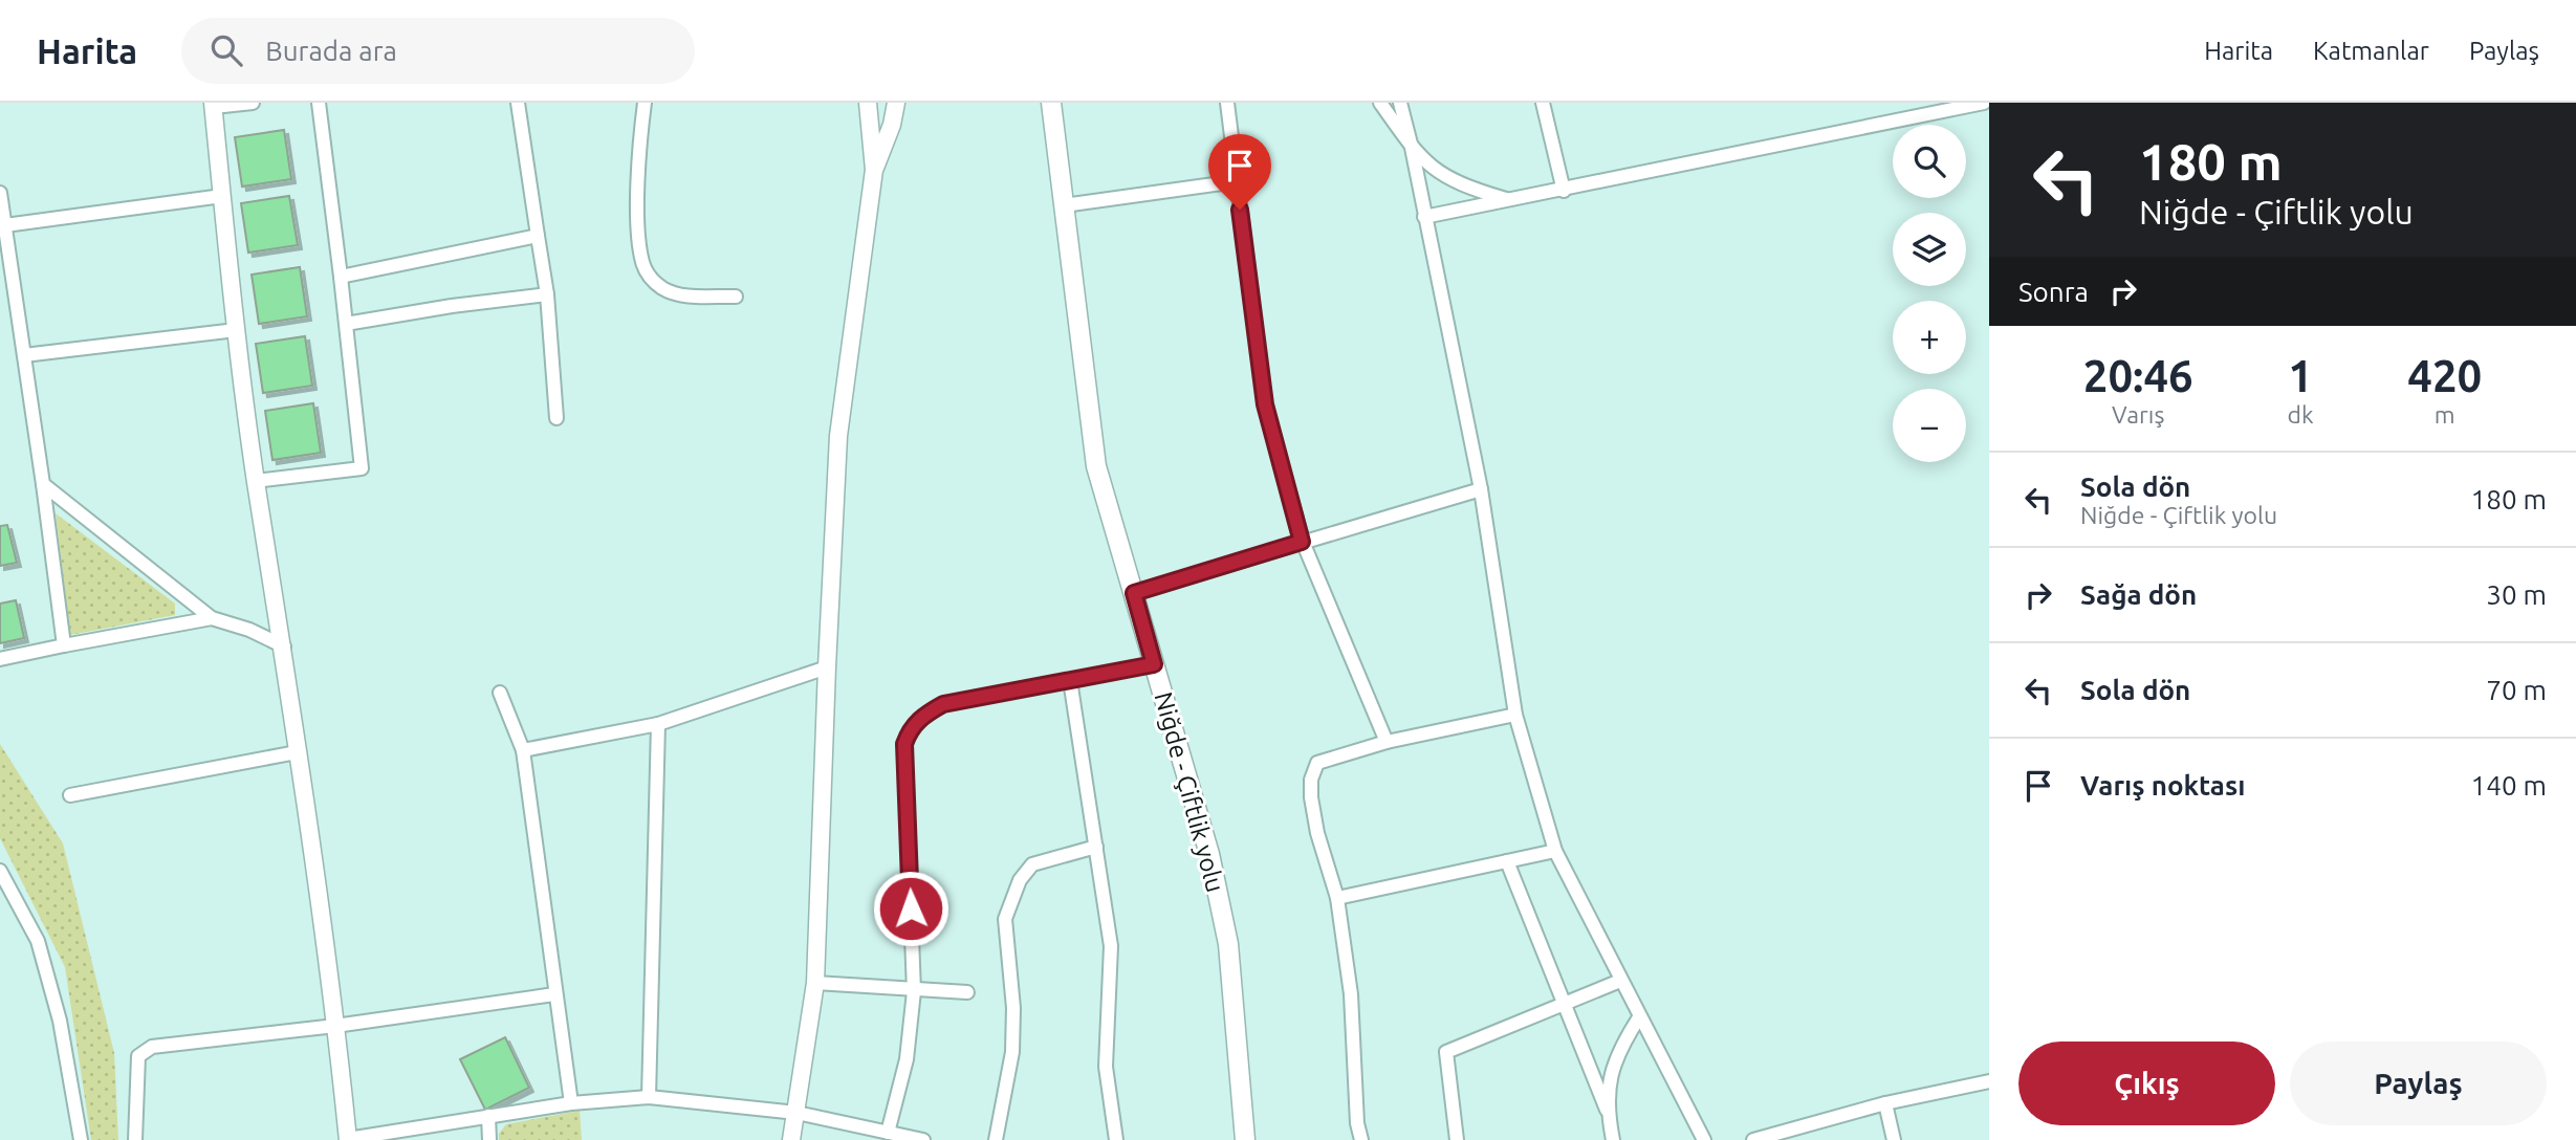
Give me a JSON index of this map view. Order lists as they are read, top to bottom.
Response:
{
  "streets": {
    "main road": ["Niğde - Çiftlik yolu"]
  },
  "page": {
    "header": "Harita",
    "search": "Burada ara",
    "nav": ["Harita", "Katmanlar", "Paylaş"],
    "turn": ["180 m", "Niğde - Çiftlik yolu"],
    "map_buttons": ["+", "−"],
    "then": "Sonra",
    "eta": [
      "20:46",
      "Varış",
      "1",
      "dk",
      "420",
      "m"
    ],
    "list": [
      {
        "name": "Sola dön",
        "note": "Niğde - Çiftlik yolu",
        "value": "180 m"
      },
      {
        "name": "Sağa dön",
        "value": "30 m"
      },
      {
        "name": "Sola dön",
        "value": "70 m"
      },
      {
        "name": "Varış noktası",
        "value": "140 m"
      }
    ],
    "buttons": ["Çıkış", "Paylaş"]
  }
}
